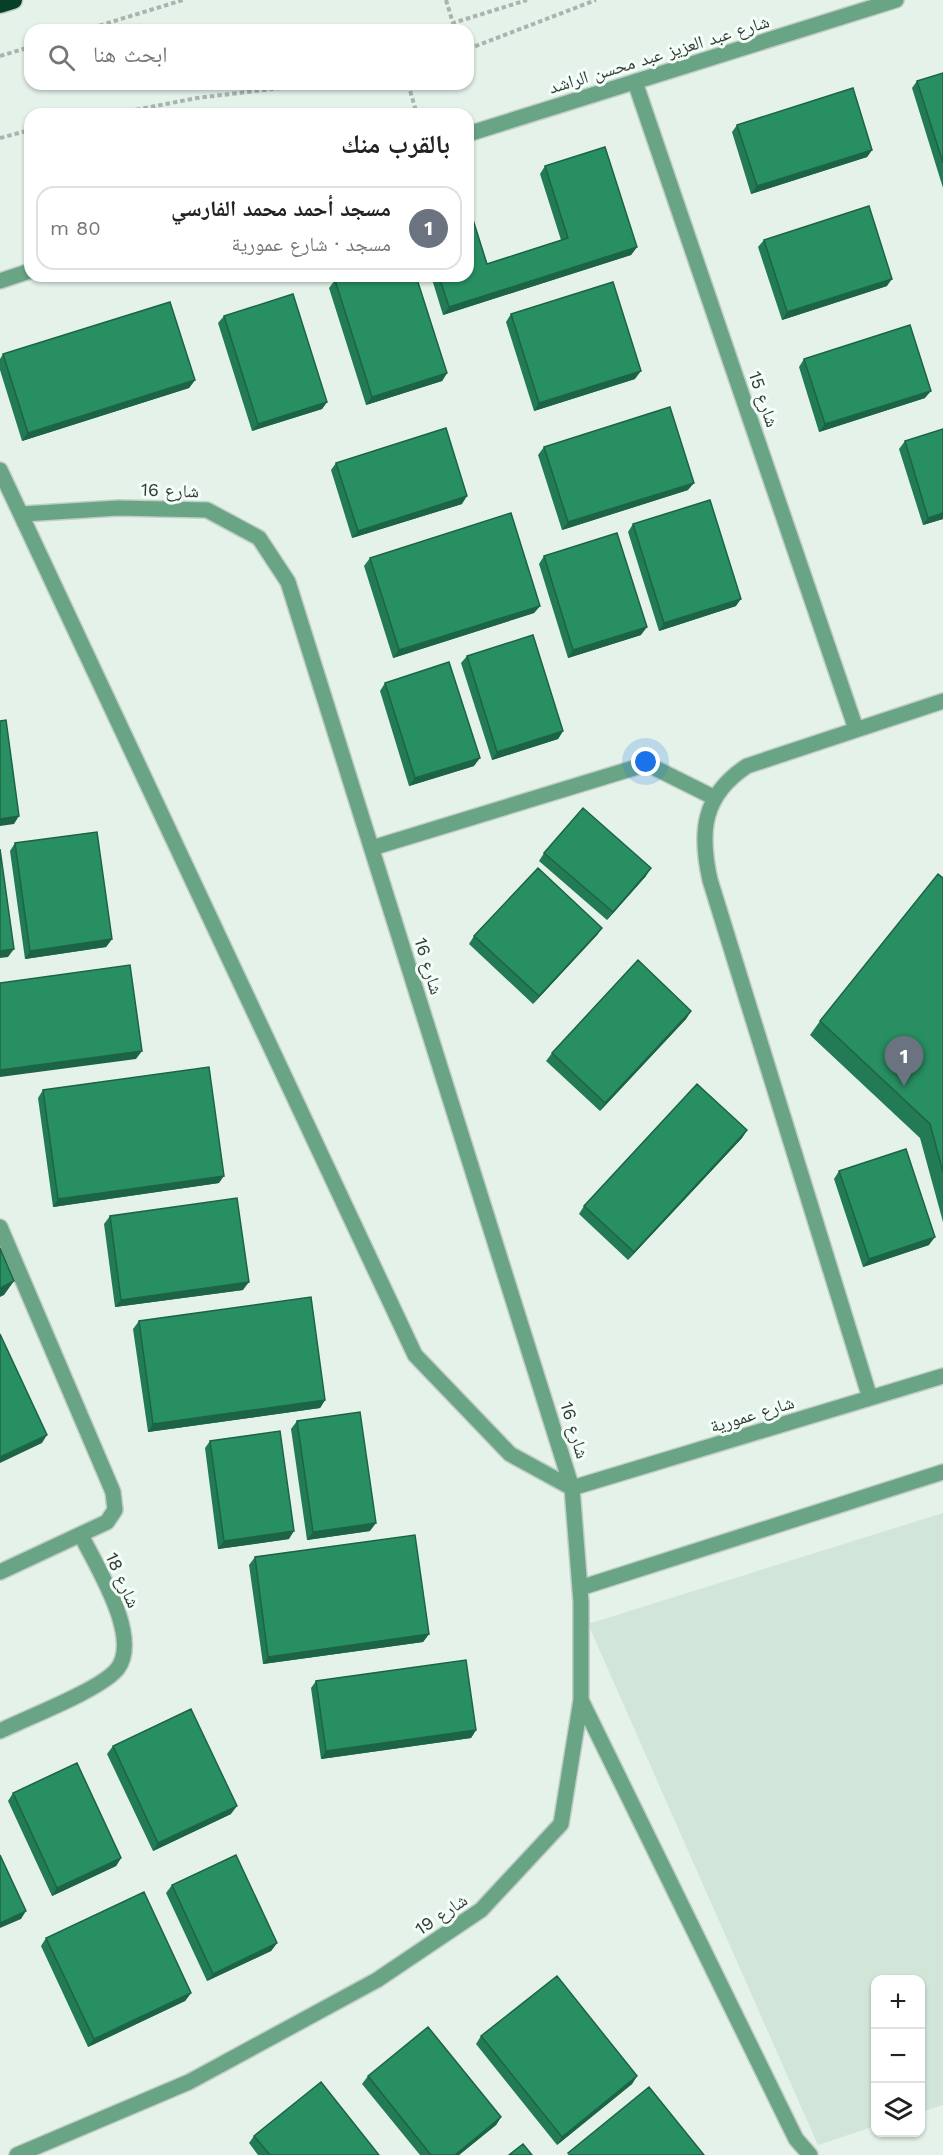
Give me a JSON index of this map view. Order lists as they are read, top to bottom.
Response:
{
  "streets": {
    "street": [
      "شارع عبد العزيز عبد محسن الراشد",
      "شارع 15",
      "شارع 16",
      "شارع عمورية",
      "شارع 18",
      "شارع 19"
    ]
  },
  "crossings": [
    ["شارع عبد العزيز عبد محسن الراشد", "شارع 15"],
    ["شارع 16", "شارع عمورية"],
    ["شارع 16", "شارع 19"],
    ["شارع عمورية", "شارع 19"]
  ],
  "page": {
    "search": "ابحث هنا",
    "heading": "بالقرب منك",
    "list": [
      {
        "mark": "1",
        "name": "مسجد أحمد محمد الفارسي",
        "note": "مسجد · شارع عمورية",
        "value": "80 m"
      }
    ],
    "pins": "1",
    "map_buttons": ["+", "−"]
  }
}
